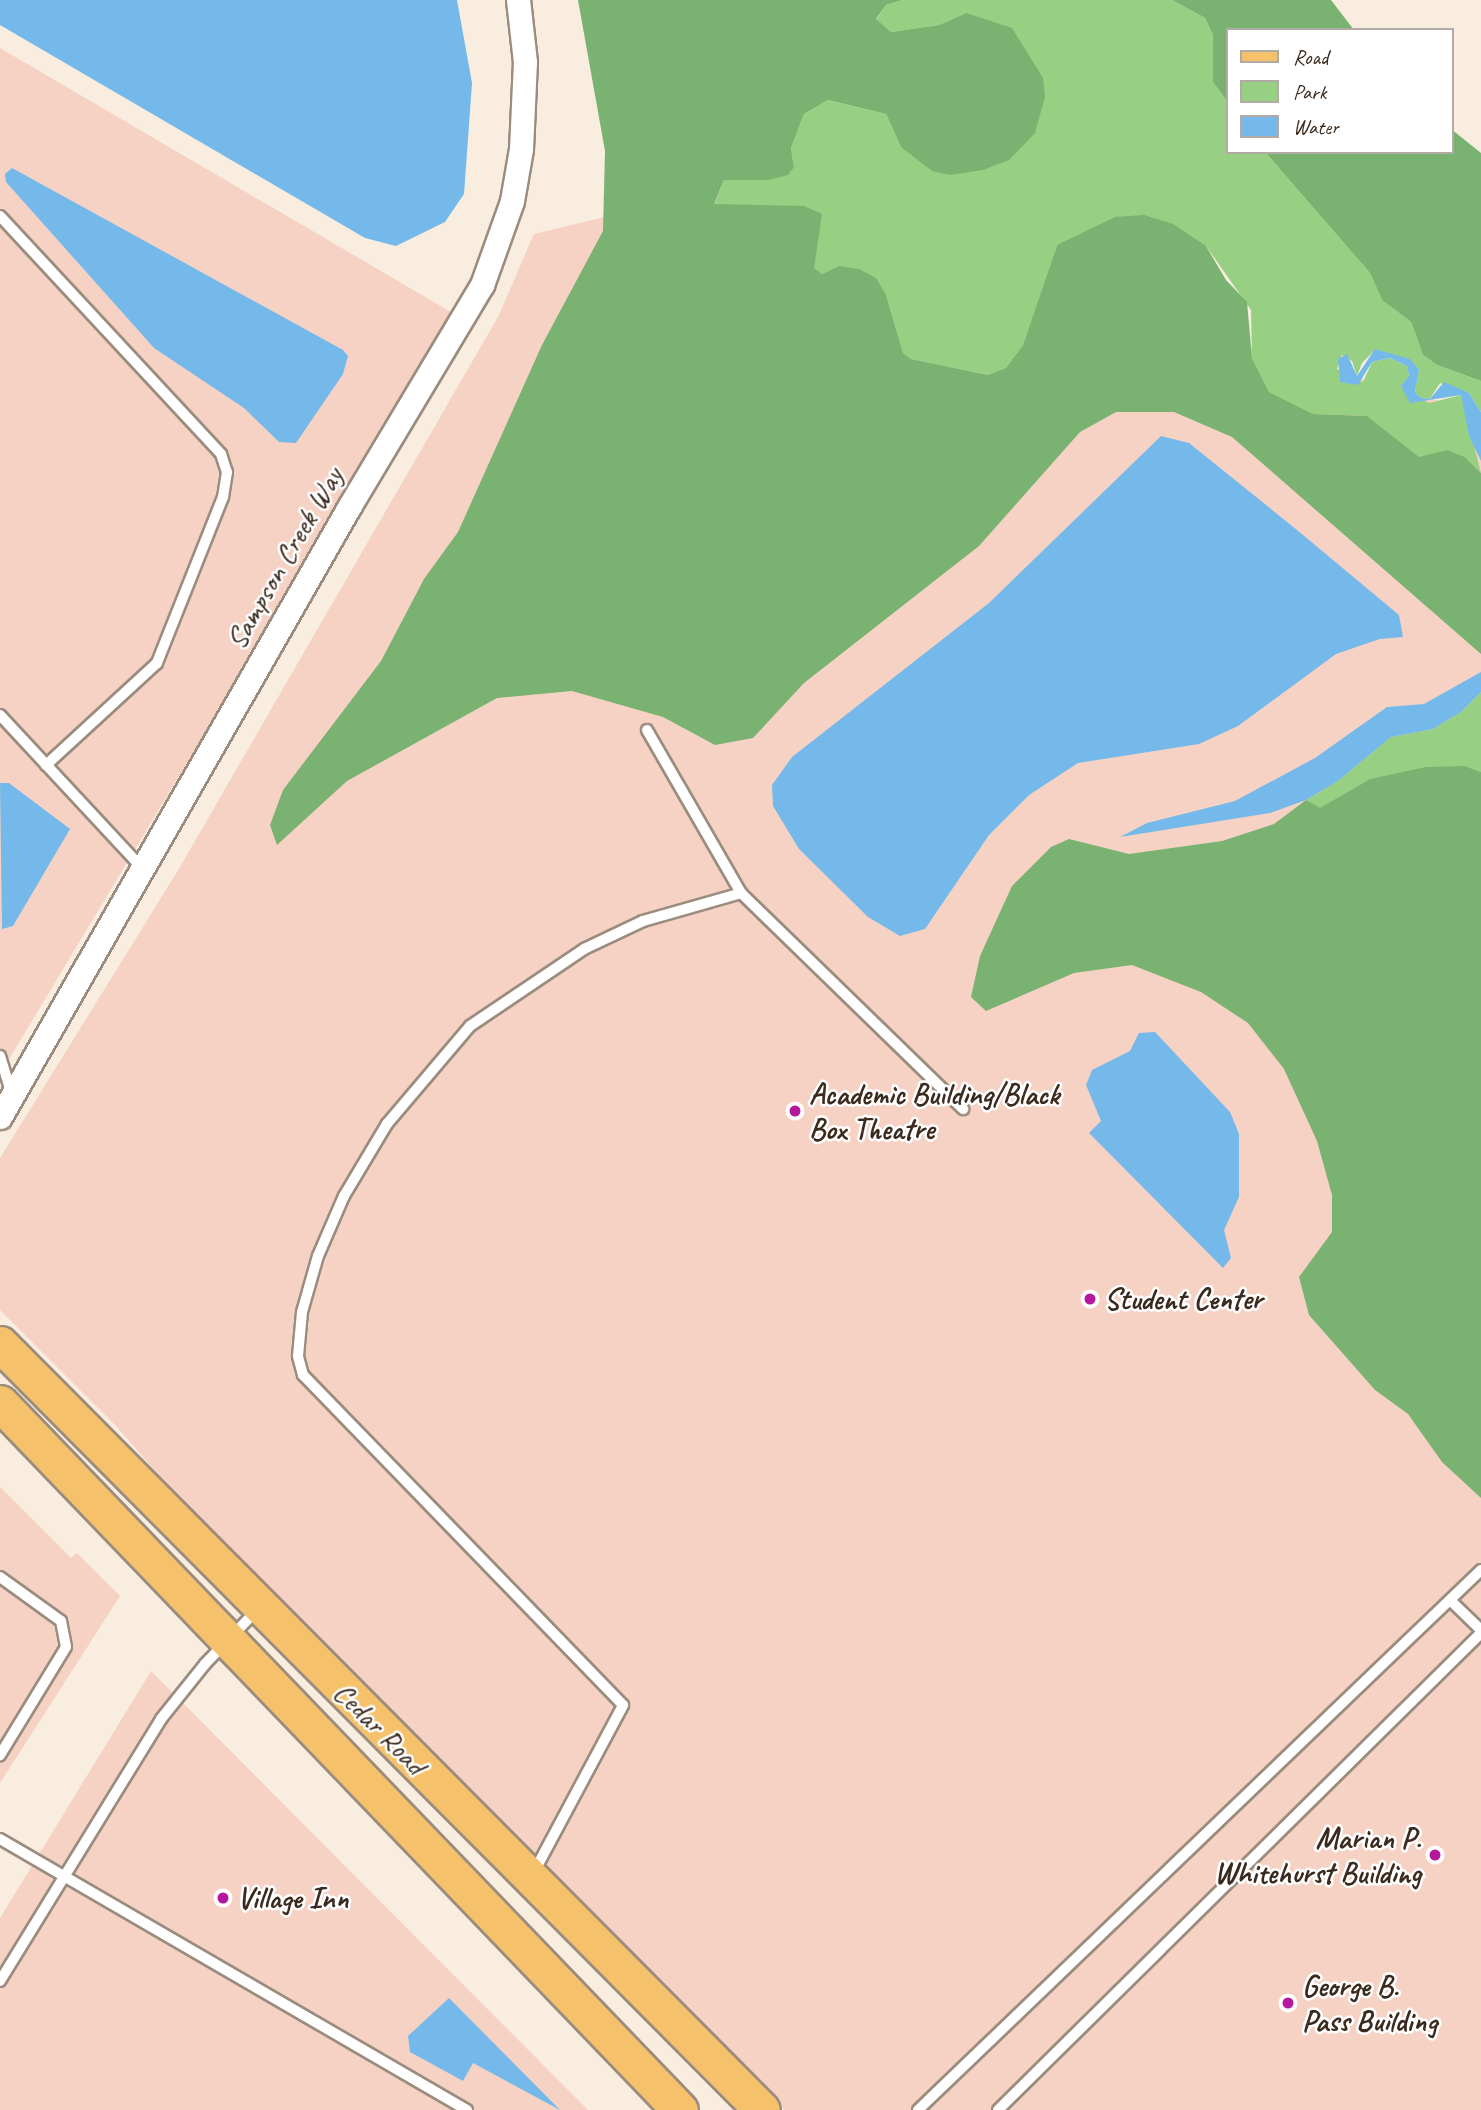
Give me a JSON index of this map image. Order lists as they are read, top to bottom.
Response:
{
  "streets": {
    "main road": ["Cedar Road"],
    "street": ["Sampson Creek Way"]
  },
  "places": [
    "Academic Building/Black Box Theatre",
    "Student Center",
    "Marian P. Whitehurst Building",
    "Village Inn",
    "George B. Pass Building"
  ],
  "legend": ["Road", "Park", "Water"]
}
